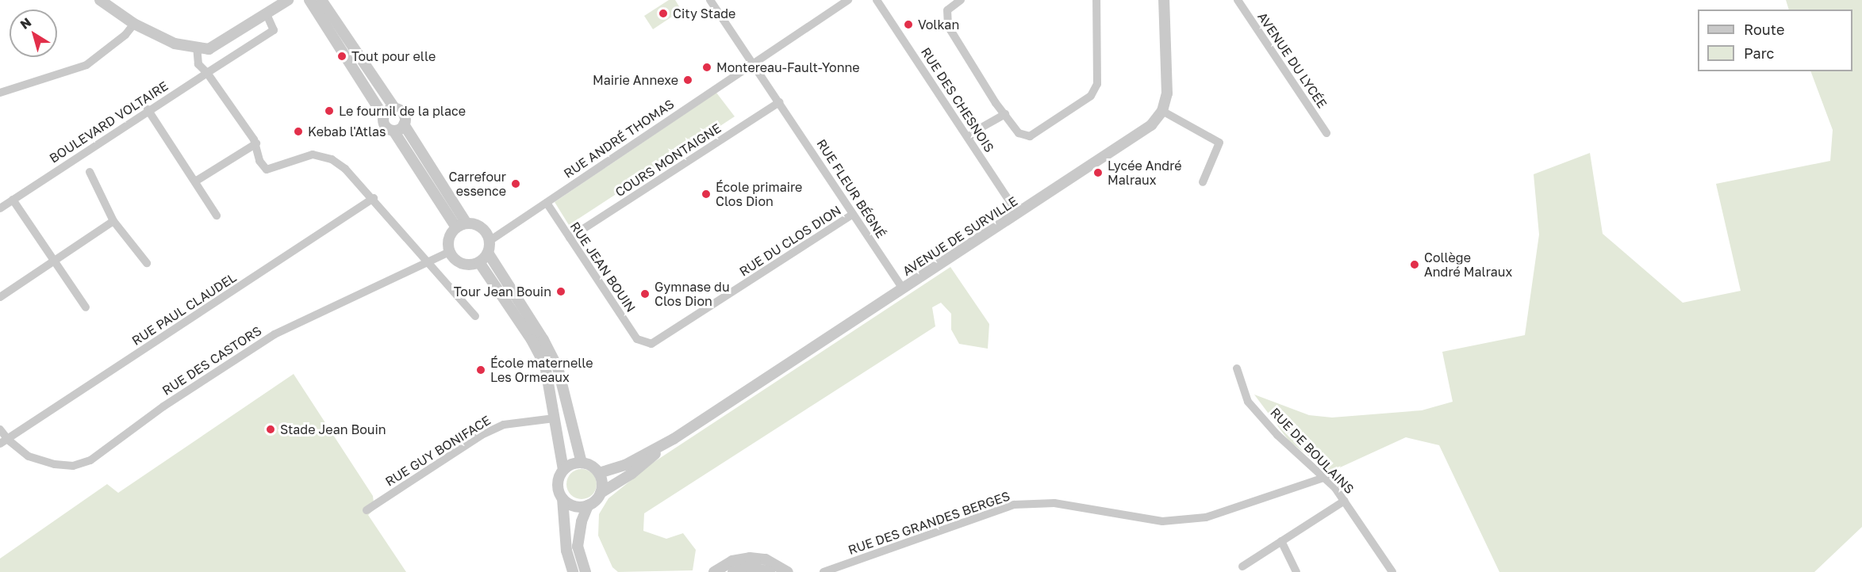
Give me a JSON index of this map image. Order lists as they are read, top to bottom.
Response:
{
  "streets": {
    "street": [
      "AVENUE DU LYCÉE",
      "RUE DES CHESNOIS",
      "BOULEVARD VOLTAIRE",
      "RUE ANDRÉ THOMAS",
      "COURS MONTAIGNE",
      "RUE FLEUR BÉGNÉ",
      "AVENUE DE SURVILLE",
      "RUE DU CLOS DION",
      "RUE JEAN BOUIN",
      "RUE PAUL CLAUDEL",
      "RUE DES CASTORS",
      "RUE GUY BONIFACE",
      "RUE DE BOULAINS",
      "RUE DES GRANDES BERGES"
    ]
  },
  "crossings": [
    ["RUE DES CHESNOIS", "AVENUE DE SURVILLE"],
    ["RUE ANDRÉ THOMAS", "RUE FLEUR BÉGNÉ"],
    ["RUE ANDRÉ THOMAS", "RUE JEAN BOUIN"],
    ["RUE ANDRÉ THOMAS", "RUE DES CASTORS"],
    ["COURS MONTAIGNE", "RUE FLEUR BÉGNÉ"],
    ["COURS MONTAIGNE", "RUE JEAN BOUIN"],
    ["RUE FLEUR BÉGNÉ", "AVENUE DE SURVILLE"],
    ["RUE FLEUR BÉGNÉ", "RUE DU CLOS DION"],
    ["RUE DU CLOS DION", "RUE JEAN BOUIN"],
    ["RUE PAUL CLAUDEL", "RUE DES CASTORS"],
    ["RUE DE BOULAINS", "RUE DES GRANDES BERGES"]
  ],
  "places": [
    "City Stade",
    "Volkan",
    "Tout pour elle",
    "Montereau-Fault-Yonne",
    "Mairie Annexe",
    "Le fournil de la place",
    "Kebab l'Atlas",
    "Lycée André Malraux",
    "Carrefour essence",
    "École primaire Clos Dion",
    "Collège André Malraux",
    "Tour Jean Bouin",
    "Gymnase du Clos Dion",
    "École maternelle Les Ormeaux",
    "Stade Jean Bouin"
  ],
  "legend": ["Route", "Parc"],
  "north": "top left"
}
